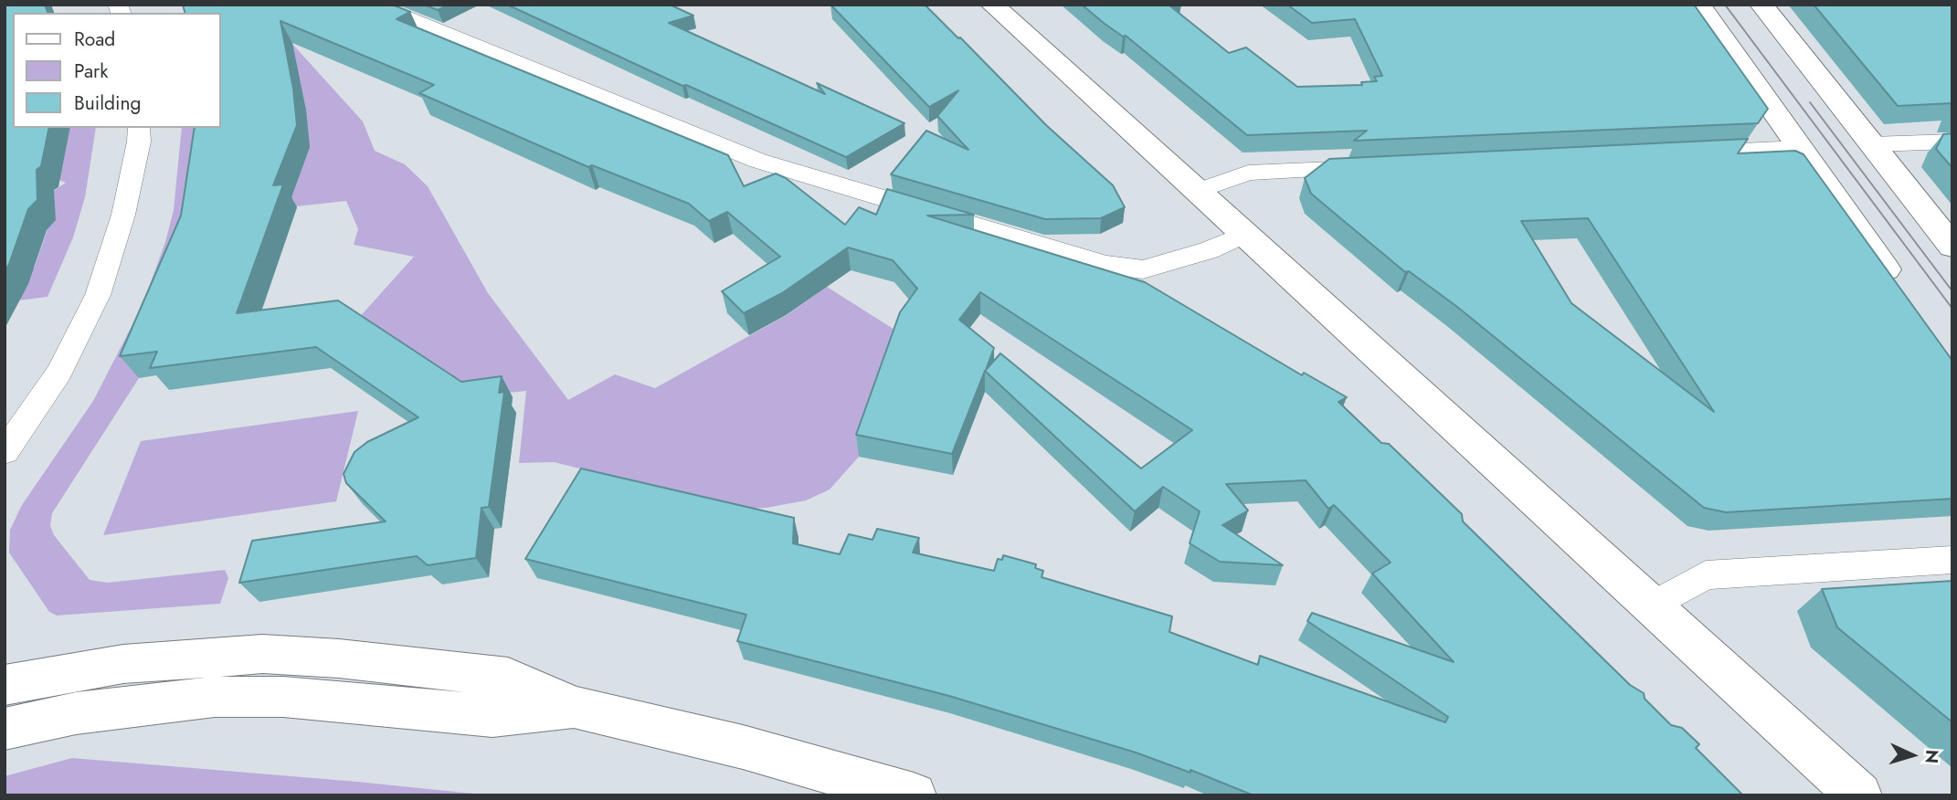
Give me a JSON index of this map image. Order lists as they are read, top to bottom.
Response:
{
  "legend": ["Road", "Park", "Building"],
  "north": "right"
}
